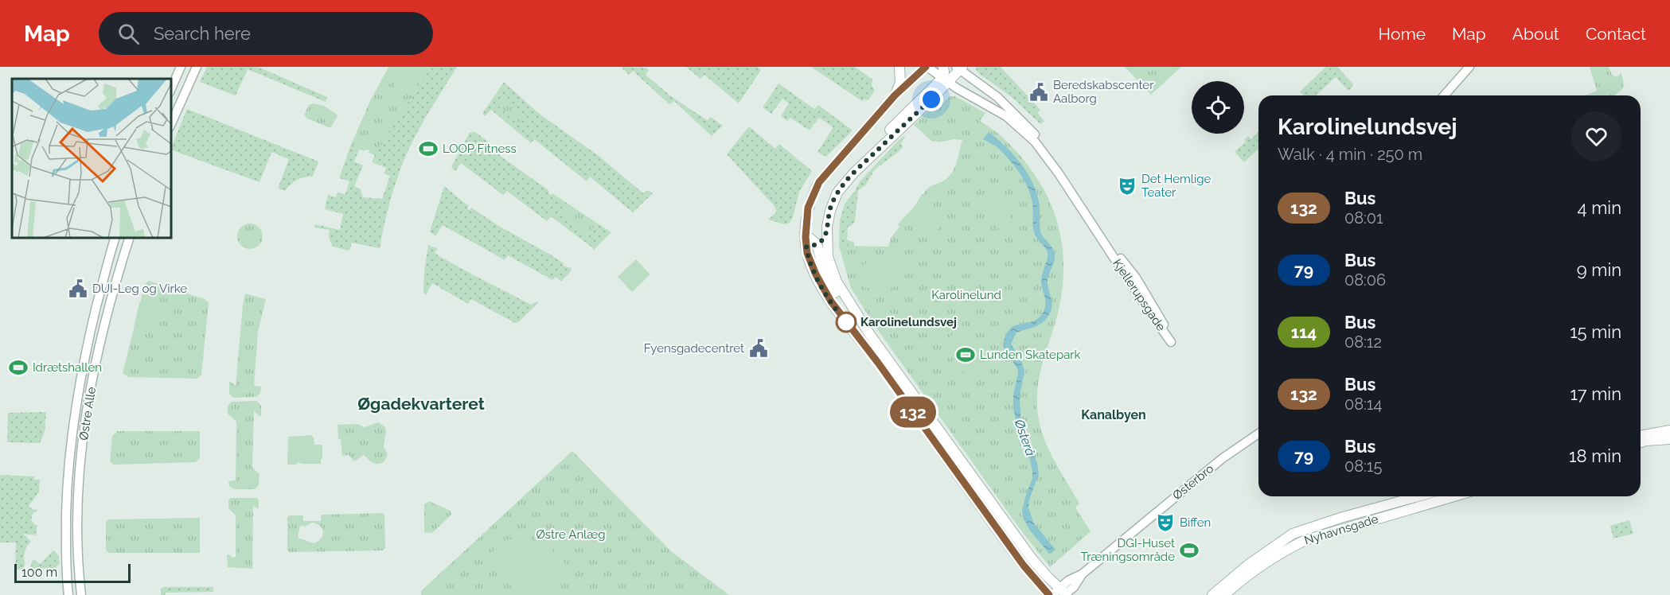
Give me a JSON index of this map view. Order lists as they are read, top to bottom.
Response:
{
  "streets": {
    "main road": ["Nyhavnsgade"],
    "street": ["Kjellerupsgade", "Østre Alle", "Østerbro"]
  },
  "districts": ["Øgadekvarteret", "Kanalbyen"],
  "water": ["Østerå"],
  "parks": ["Karolinelund", "Østre Anlæg"],
  "places": {
    "public building": ["Beredskabscenter Aalborg", "DUI-Leg og Virke", "Fyensgadecentret"],
    "sports": [
      "LOOP Fitness",
      "Lunden Skatepark",
      "Idrætshallen",
      "DGI-Huset Træningsområde"
    ],
    "theatre": ["Det Hemlige Teater", "Biffen"],
    "other": ["Karolinelundsvej"]
  },
  "lines": ["bus line 132"],
  "scale_bar": "100 m",
  "page": {
    "header": "Map",
    "search": "Search here",
    "nav": [
      "Home",
      "Map",
      "About",
      "Contact"
    ],
    "on_map": "132",
    "heading": ["Karolinelundsvej", "Walk · 4 min · 250 m"],
    "list": [
      {
        "mark": "132",
        "name": "Bus",
        "note": "08:01",
        "value": "4 min"
      },
      {
        "mark": "79",
        "name": "Bus",
        "note": "08:06",
        "value": "9 min"
      },
      {
        "mark": "114",
        "name": "Bus",
        "note": "08:12",
        "value": "15 min"
      },
      {
        "mark": "132",
        "name": "Bus",
        "note": "08:14",
        "value": "17 min"
      },
      {
        "mark": "79",
        "name": "Bus",
        "note": "08:15",
        "value": "18 min"
      }
    ],
    "scale": "100 m"
  }
}
